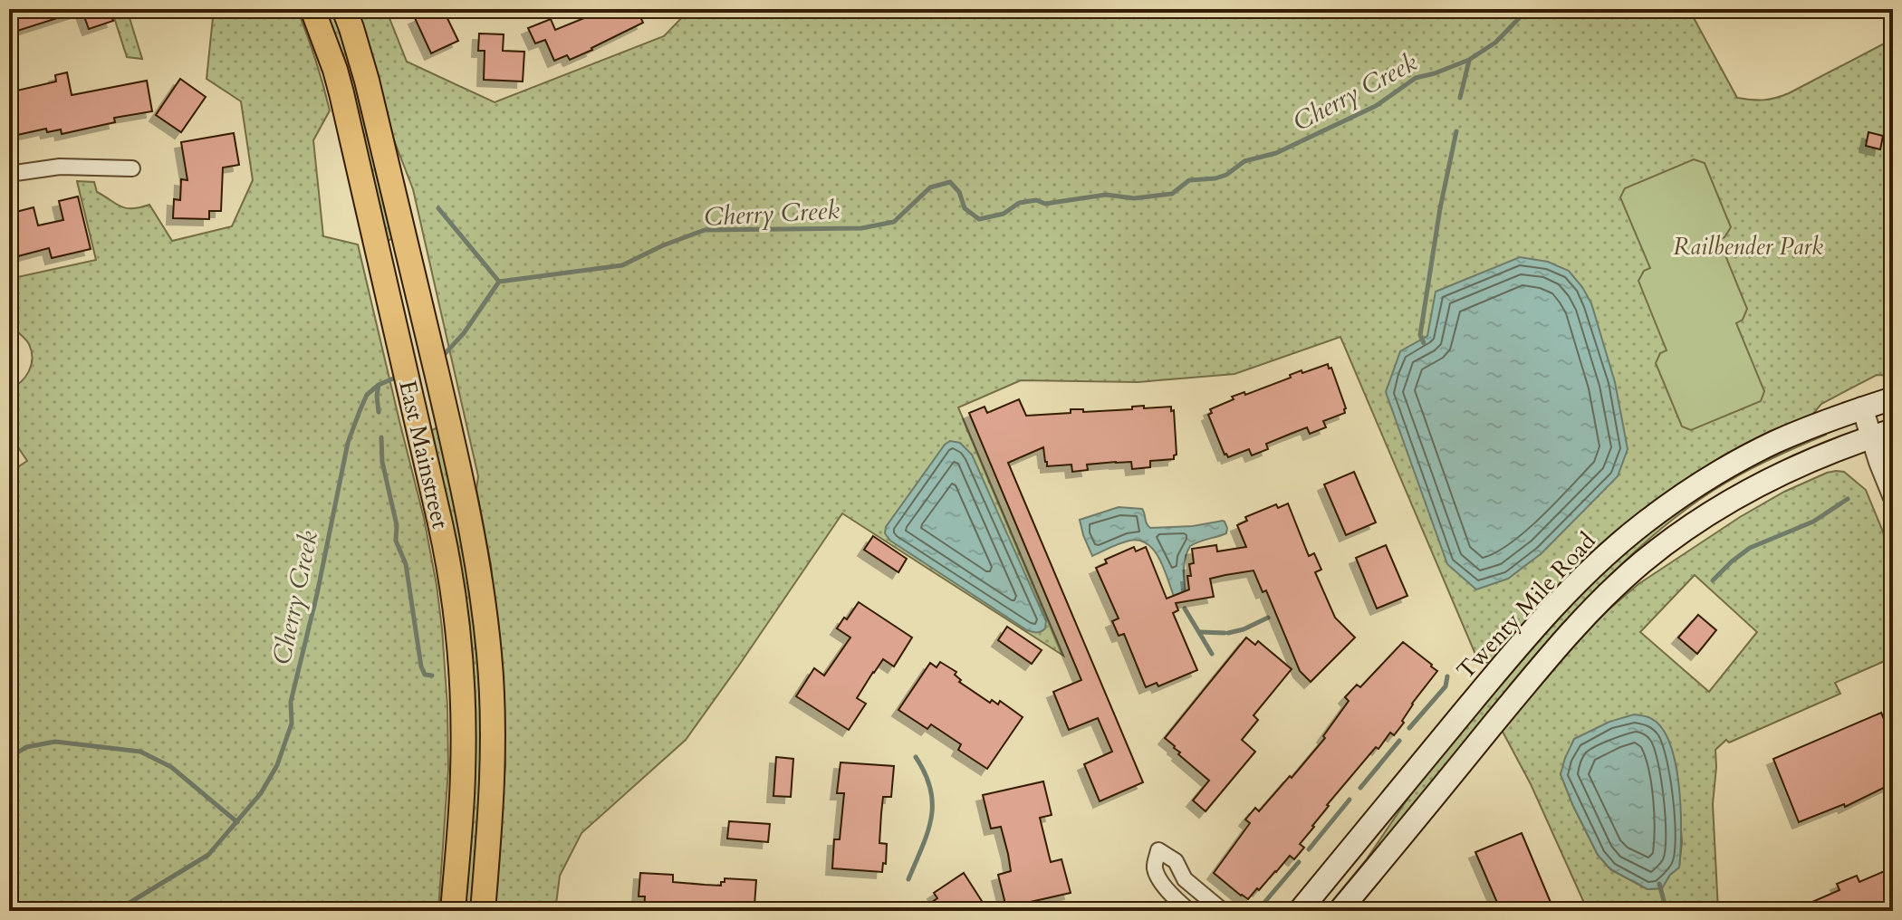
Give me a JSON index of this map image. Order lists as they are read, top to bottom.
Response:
{
  "streets": {
    "main road": ["East Mainstreet", "Twenty Mile Road"]
  },
  "water": ["Cherry Creek"],
  "parks": ["Railbender Park"]
}
